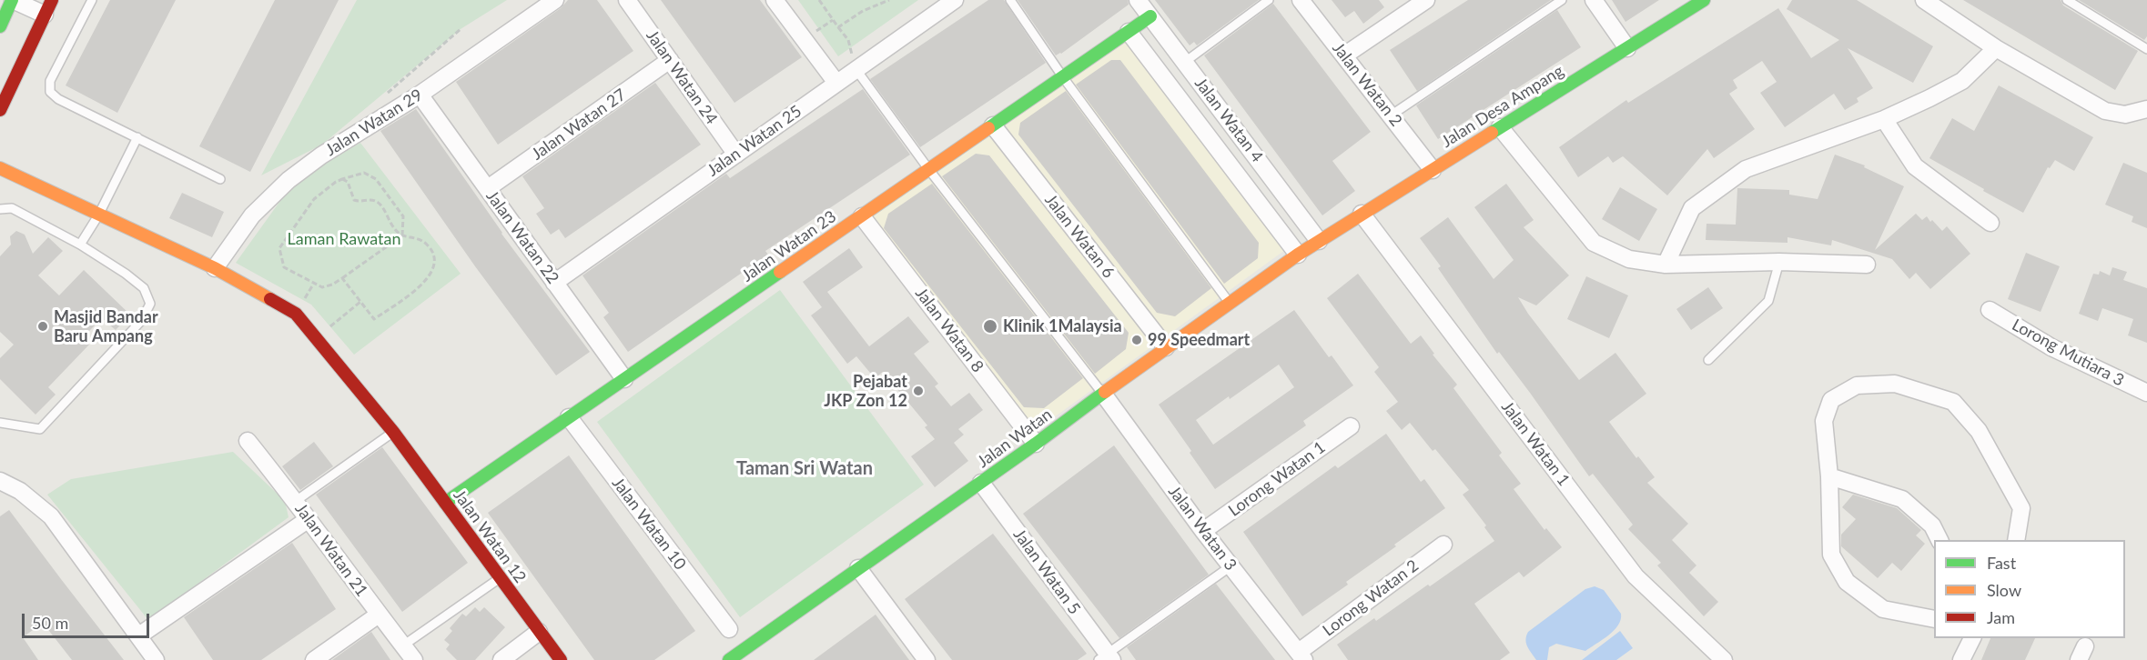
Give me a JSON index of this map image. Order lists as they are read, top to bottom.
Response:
{
  "streets": {
    "street": [
      "Jalan Watan 24",
      "Jalan Watan 2",
      "Jalan Desa Ampang",
      "Jalan Watan 4",
      "Jalan Watan 29",
      "Jalan Watan 27",
      "Jalan Watan 25",
      "Jalan Watan 6",
      "Jalan Watan 22",
      "Jalan Watan 23",
      "Jalan Watan 8",
      "Lorong Mutiara 3",
      "Jalan Watan",
      "Jalan Watan 1",
      "Lorong Watan 1",
      "Jalan Watan 10",
      "Jalan Watan 3",
      "Jalan Watan 12",
      "Jalan Watan 21",
      "Jalan Watan 5",
      "Lorong Watan 2"
    ]
  },
  "crossings": [
    ["Jalan Watan 24", "Jalan Watan 27"],
    ["Jalan Watan 24", "Jalan Watan 25"],
    ["Jalan Watan 2", "Jalan Desa Ampang"],
    ["Jalan Desa Ampang", "Jalan Watan 4"],
    ["Jalan Desa Ampang", "Jalan Watan"],
    ["Jalan Desa Ampang", "Jalan Watan 1"],
    ["Jalan Watan 4", "Jalan Watan 23"],
    ["Jalan Watan 4", "Jalan Watan"],
    ["Jalan Watan 29", "Jalan Watan 22"],
    ["Jalan Watan 29", "Jalan Watan 12"],
    ["Jalan Watan 27", "Jalan Watan 22"],
    ["Jalan Watan 25", "Jalan Watan 22"],
    ["Jalan Watan 6", "Jalan Watan 23"],
    ["Jalan Watan 6", "Jalan Watan"],
    ["Jalan Watan 22", "Jalan Watan 23"],
    ["Jalan Watan 23", "Jalan Watan 8"],
    ["Jalan Watan 23", "Jalan Watan 10"],
    ["Jalan Watan 23", "Jalan Watan 12"],
    ["Jalan Watan 8", "Jalan Watan"],
    ["Jalan Watan", "Jalan Watan 3"],
    ["Jalan Watan", "Jalan Watan 5"],
    ["Lorong Watan 1", "Jalan Watan 3"],
    ["Jalan Watan 3", "Lorong Watan 2"]
  ],
  "districts": ["Taman Sri Watan"],
  "parks": ["Laman Rawatan"],
  "places": [
    "Masjid Bandar Baru Ampang",
    "Klinik 1Malaysia",
    "99 Speedmart",
    "Pejabat JKP Zon 12"
  ],
  "legend": ["Fast", "Slow", "Jam"],
  "scale_bar": "50 m"
}
